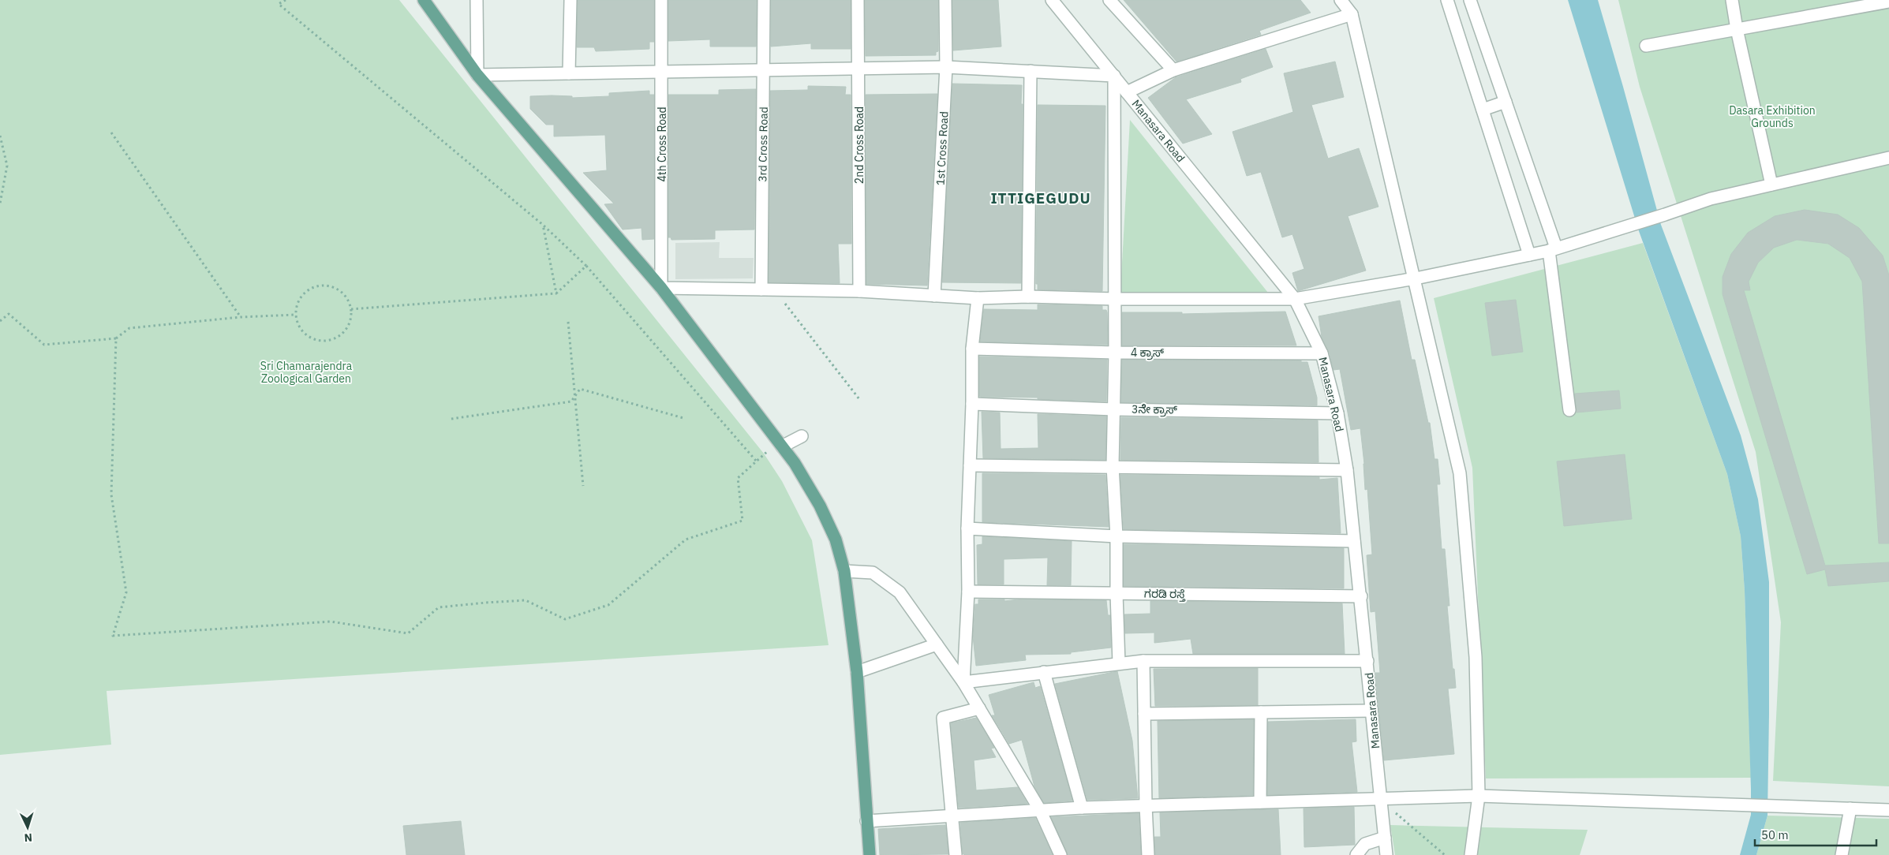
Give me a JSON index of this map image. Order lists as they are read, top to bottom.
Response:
{
  "streets": {
    "street": [
      "Manasara Road",
      "4th Cross Road",
      "3rd Cross Road",
      "2nd Cross Road",
      "1st Cross Road",
      "4 ಕ್ರಾಸ್",
      "3ನೆೇ ಕ್ರಾಸ್",
      "ಗರಡಿ ರಸ್ತೆ"
    ]
  },
  "crossings": [
    ["Manasara Road", "4 ಕ್ರಾಸ್"],
    ["Manasara Road", "3ನೆೇ ಕ್ರಾಸ್"],
    ["Manasara Road", "ಗರಡಿ ರಸ್ತೆ"]
  ],
  "districts": ["ITTIGEGUDU"],
  "parks": ["Dasara Exhibition Grounds", "Sri Chamarajendra Zoological Garden"],
  "scale_bar": "50 m",
  "north": "bottom"
}
